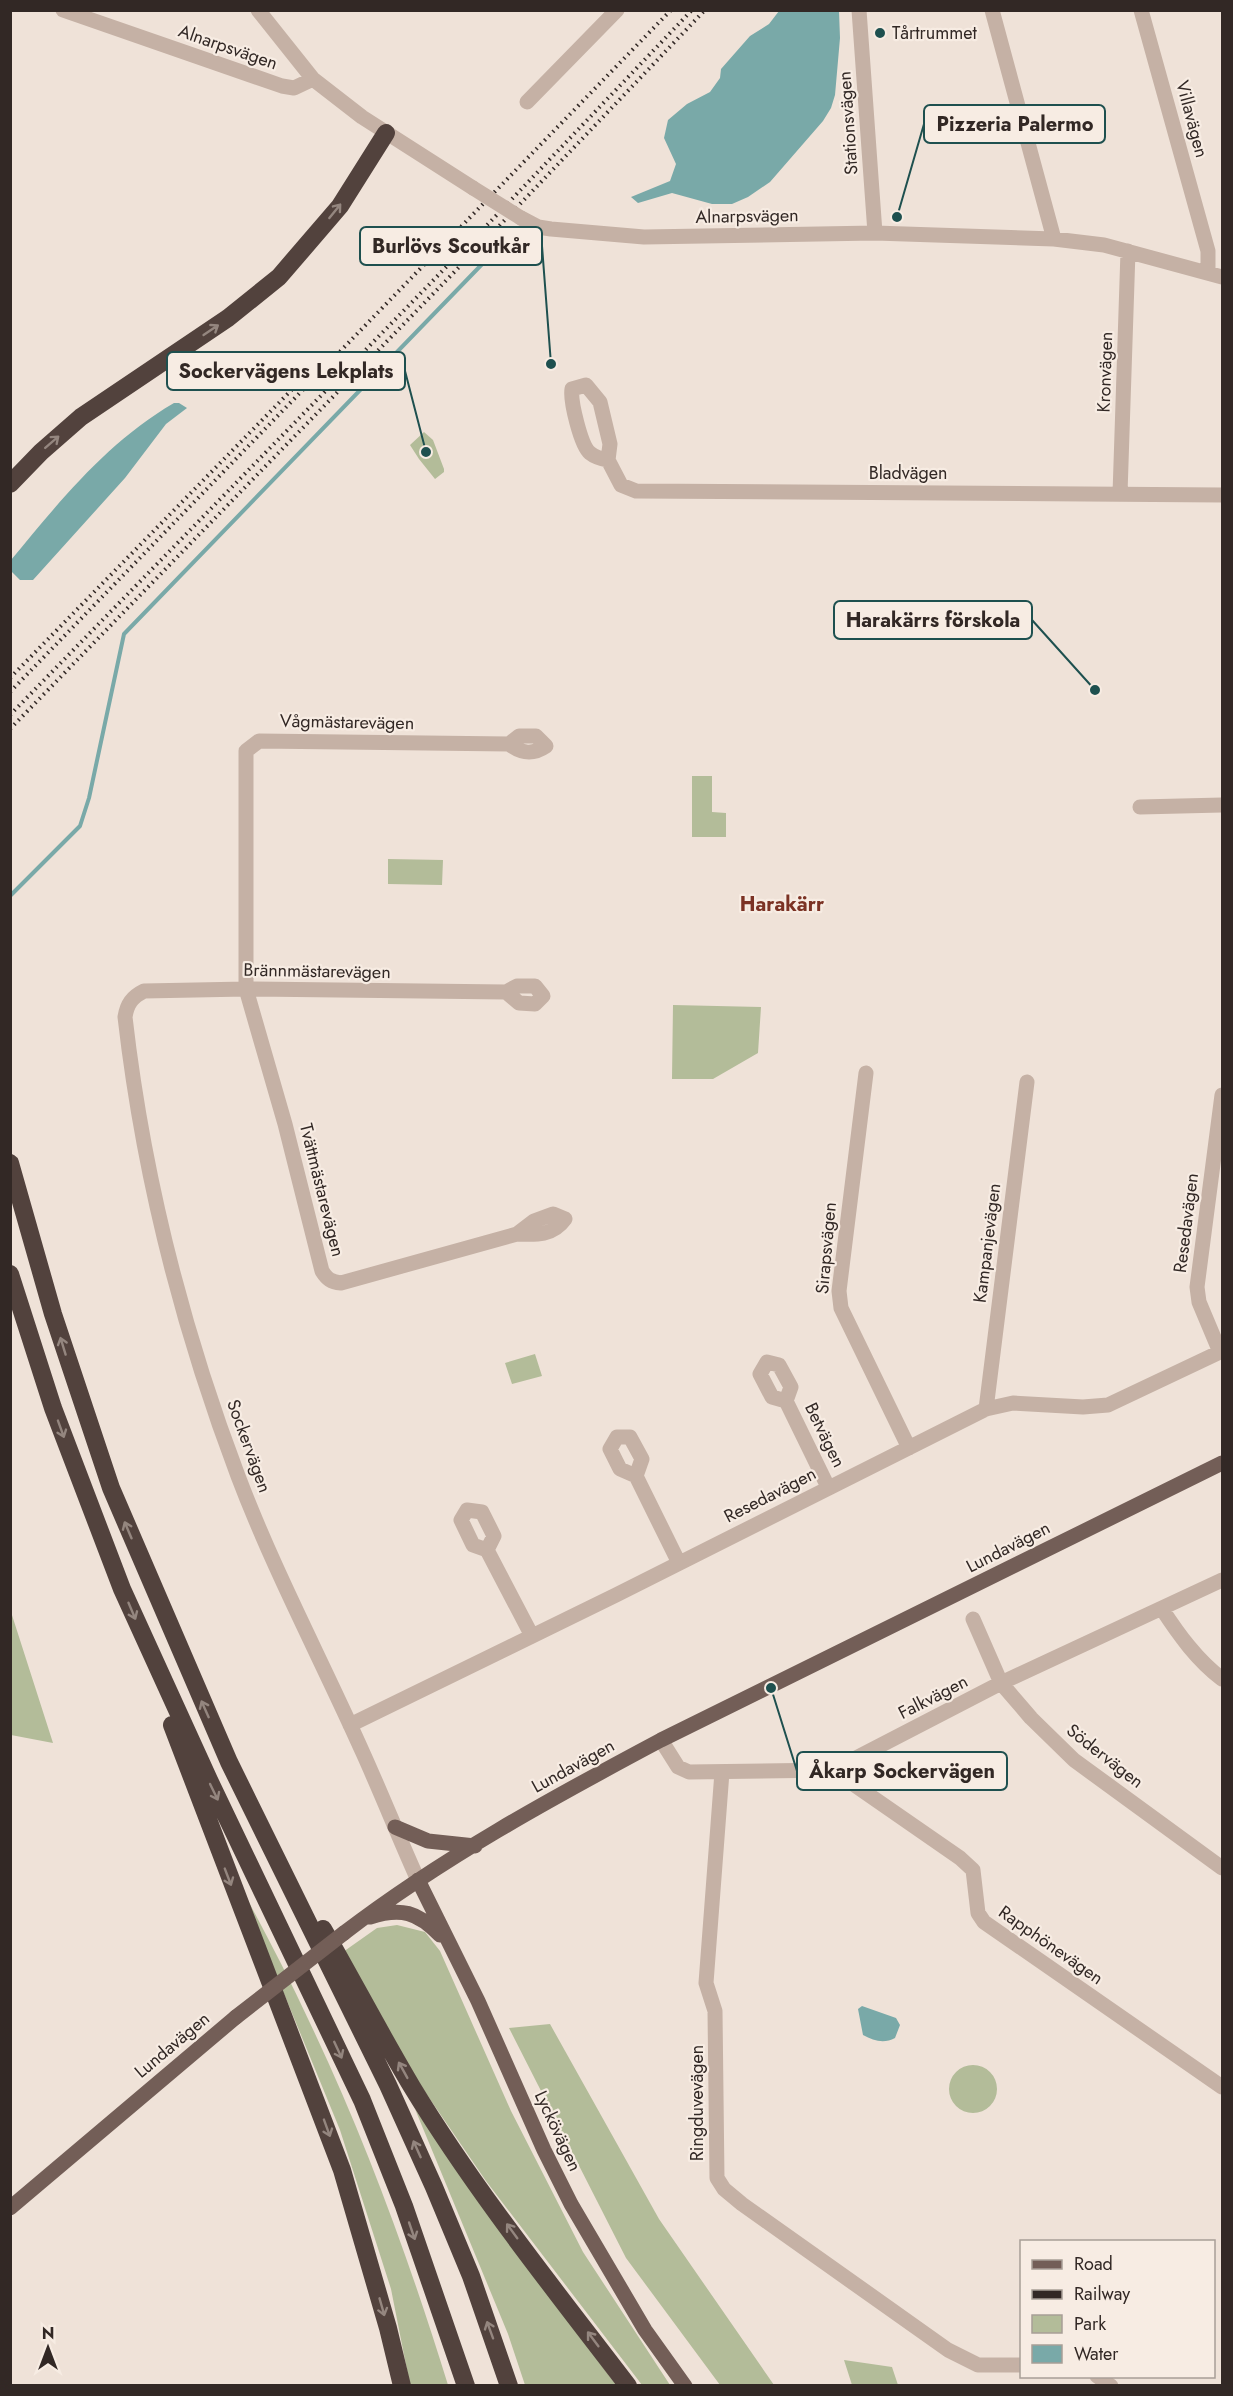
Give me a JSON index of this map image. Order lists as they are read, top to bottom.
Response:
{
  "streets": {
    "main road": ["Lundavägen", "Lyckövägen"],
    "street": [
      "Alnarpsvägen",
      "Villavägen",
      "Stationsvägen",
      "Kronvägen",
      "Bladvägen",
      "Vågmästarevägen",
      "Brännmästarevägen",
      "Tvättmästarevägen",
      "Resedavägen",
      "Kampanjevägen",
      "Sirapsvägen",
      "Betvägen",
      "Sockervägen",
      "Falkvägen",
      "Södervägen",
      "Rapphönevägen",
      "Ringduvevägen"
    ]
  },
  "crossings": [
    ["Alnarpsvägen", "Villavägen"],
    ["Alnarpsvägen", "Stationsvägen"],
    ["Alnarpsvägen", "Kronvägen"],
    ["Kronvägen", "Bladvägen"],
    ["Vågmästarevägen", "Brännmästarevägen"],
    ["Vågmästarevägen", "Tvättmästarevägen"],
    ["Brännmästarevägen", "Tvättmästarevägen"],
    ["Brännmästarevägen", "Sockervägen"],
    ["Resedavägen", "Kampanjevägen"],
    ["Resedavägen", "Sirapsvägen"],
    ["Resedavägen", "Betvägen"],
    ["Resedavägen", "Sockervägen"],
    ["Sockervägen", "Lundavägen"],
    ["Sockervägen", "Lyckövägen"],
    ["Lundavägen", "Falkvägen"],
    ["Lundavägen", "Lyckövägen"],
    ["Falkvägen", "Södervägen"],
    ["Falkvägen", "Rapphönevägen"],
    ["Falkvägen", "Ringduvevägen"]
  ],
  "districts": ["Harakärr"],
  "places": [
    "Tårtrummet",
    "Pizzeria Palermo",
    "Burlövs Scoutkår",
    "Sockervägens Lekplats",
    "Harakärrs förskola",
    "Åkarp Sockervägen"
  ],
  "legend": [
    "Road",
    "Railway",
    "Park",
    "Water"
  ],
  "north": "top"
}
